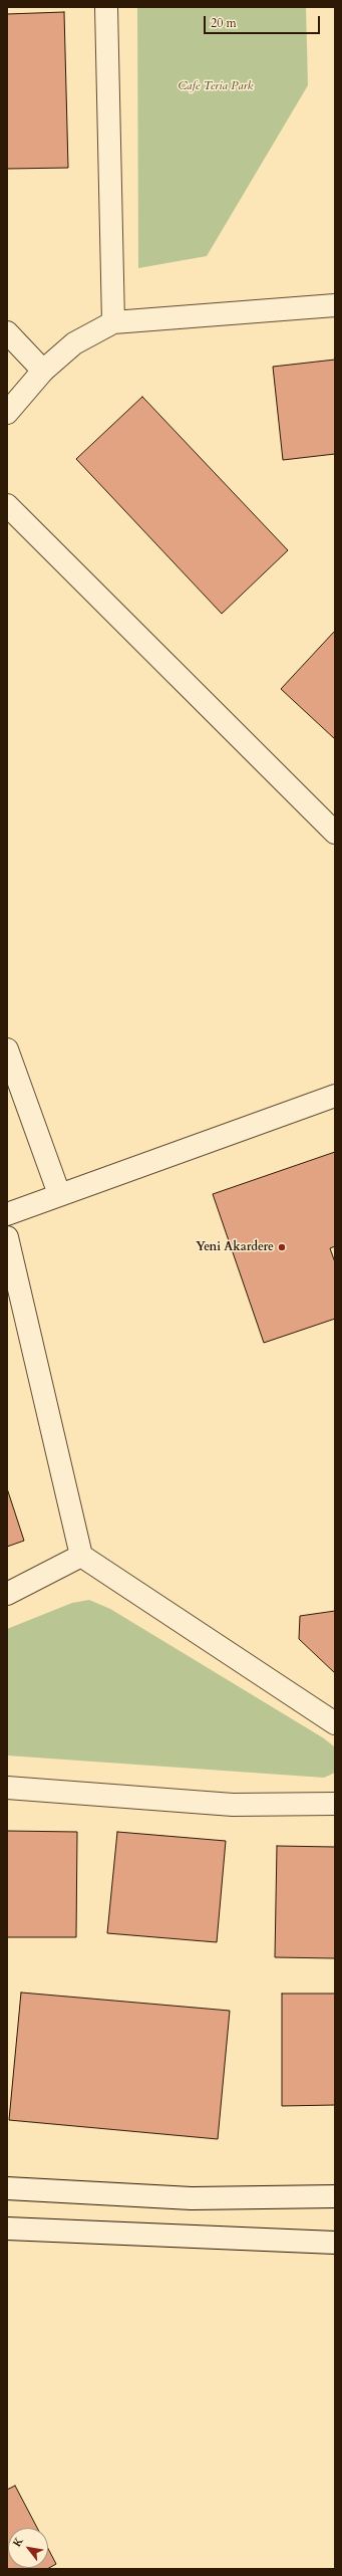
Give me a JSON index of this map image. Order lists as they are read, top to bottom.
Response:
{
  "parks": ["Cafe Teria Park"],
  "places": ["Yeni Akardere"],
  "scale_bar": "20 m",
  "north": "top left"
}
